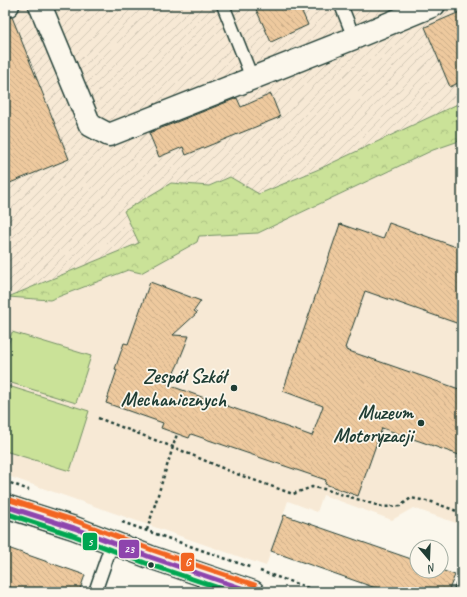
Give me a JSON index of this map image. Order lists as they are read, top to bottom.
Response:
{
  "places": ["Zespół Szkół Mechanicznych", "Muzeum Motoryzacji"],
  "lines": ["transit line G", "transit line 23", "transit line 5"],
  "north": "bottom"
}
